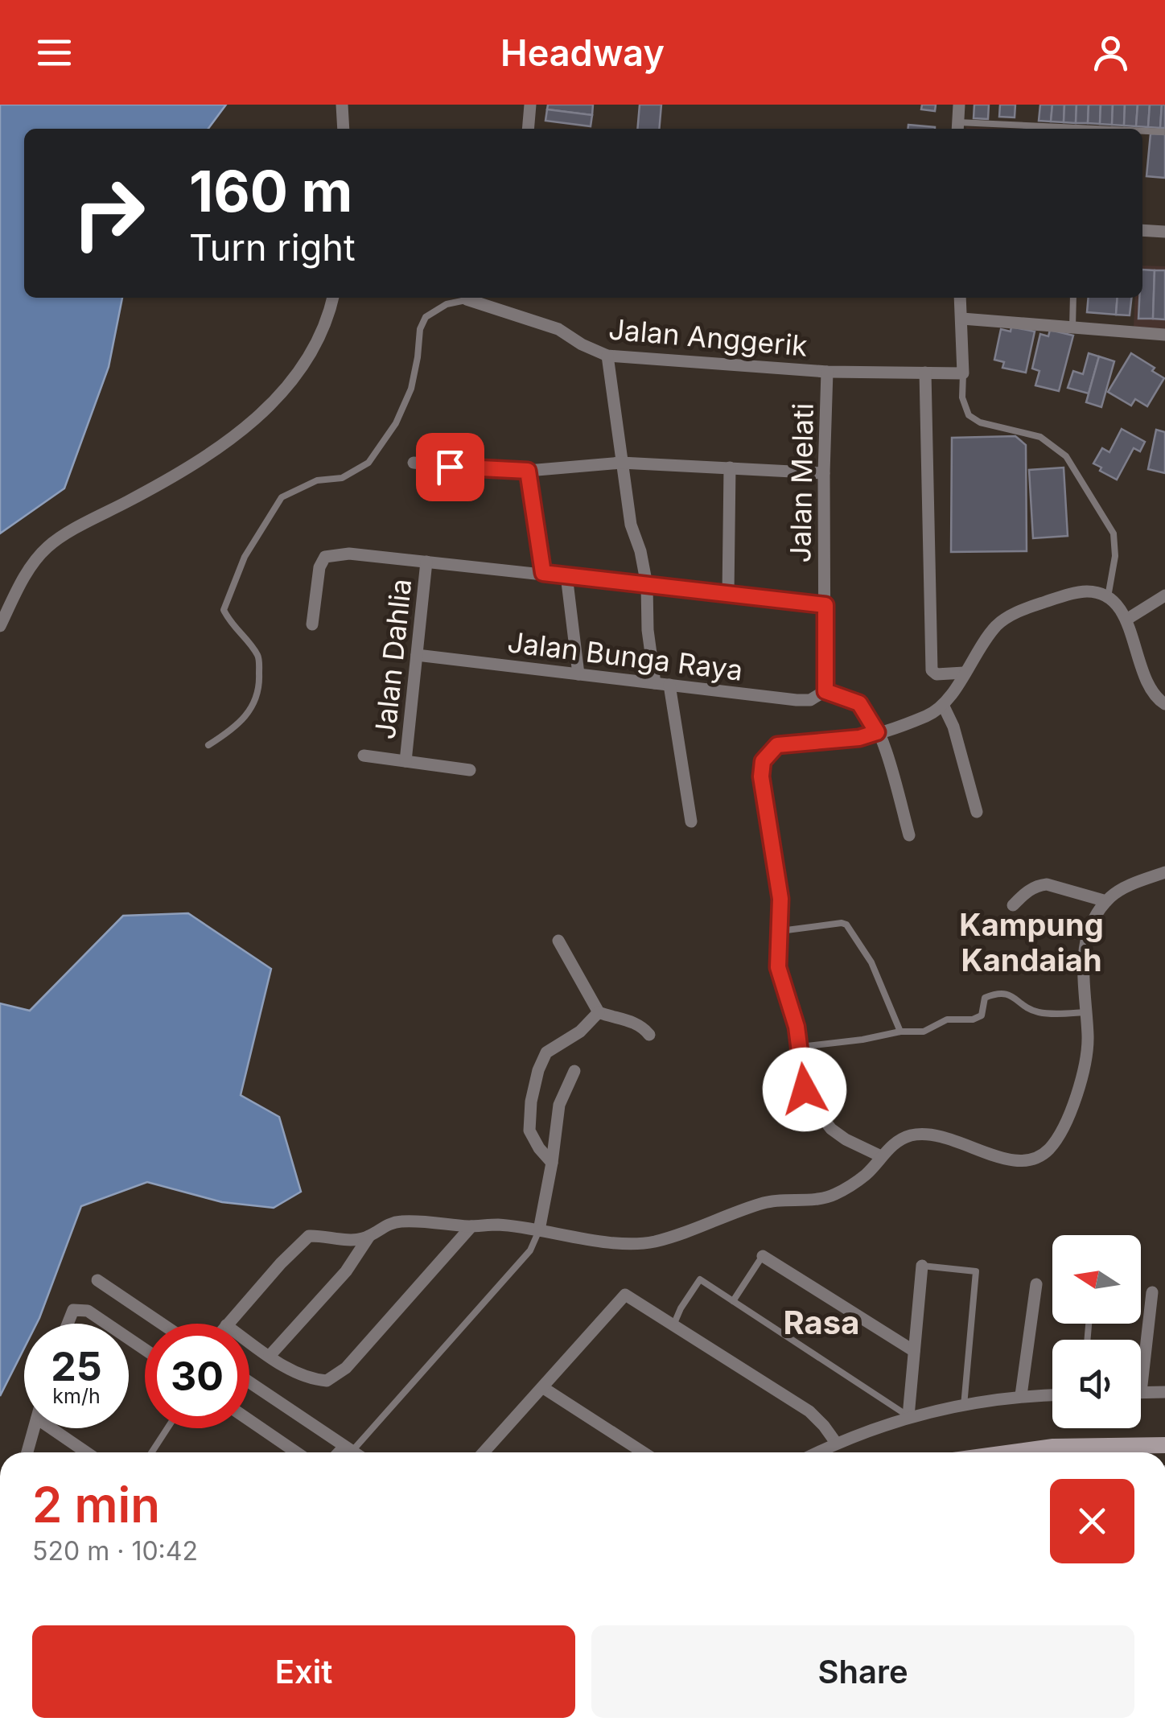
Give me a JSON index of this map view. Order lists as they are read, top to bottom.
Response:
{
  "streets": {
    "street": [
      "Jalan Anggerik",
      "Jalan Melati",
      "Jalan Bunga Raya",
      "Jalan Dahlia"
    ]
  },
  "crossings": [
    ["Jalan Anggerik", "Jalan Melati"],
    ["Jalan Melati", "Jalan Bunga Raya"],
    ["Jalan Bunga Raya", "Jalan Dahlia"]
  ],
  "districts": ["Kampung Kandaiah", "Rasa"],
  "north": "left",
  "page": {
    "header": "Headway",
    "turn": ["160 m", "Turn right"],
    "speed": "25 km/h",
    "limit": "30",
    "heading": ["2 min", "520 m · 10:42"],
    "buttons": ["Exit", "Share"]
  }
}
